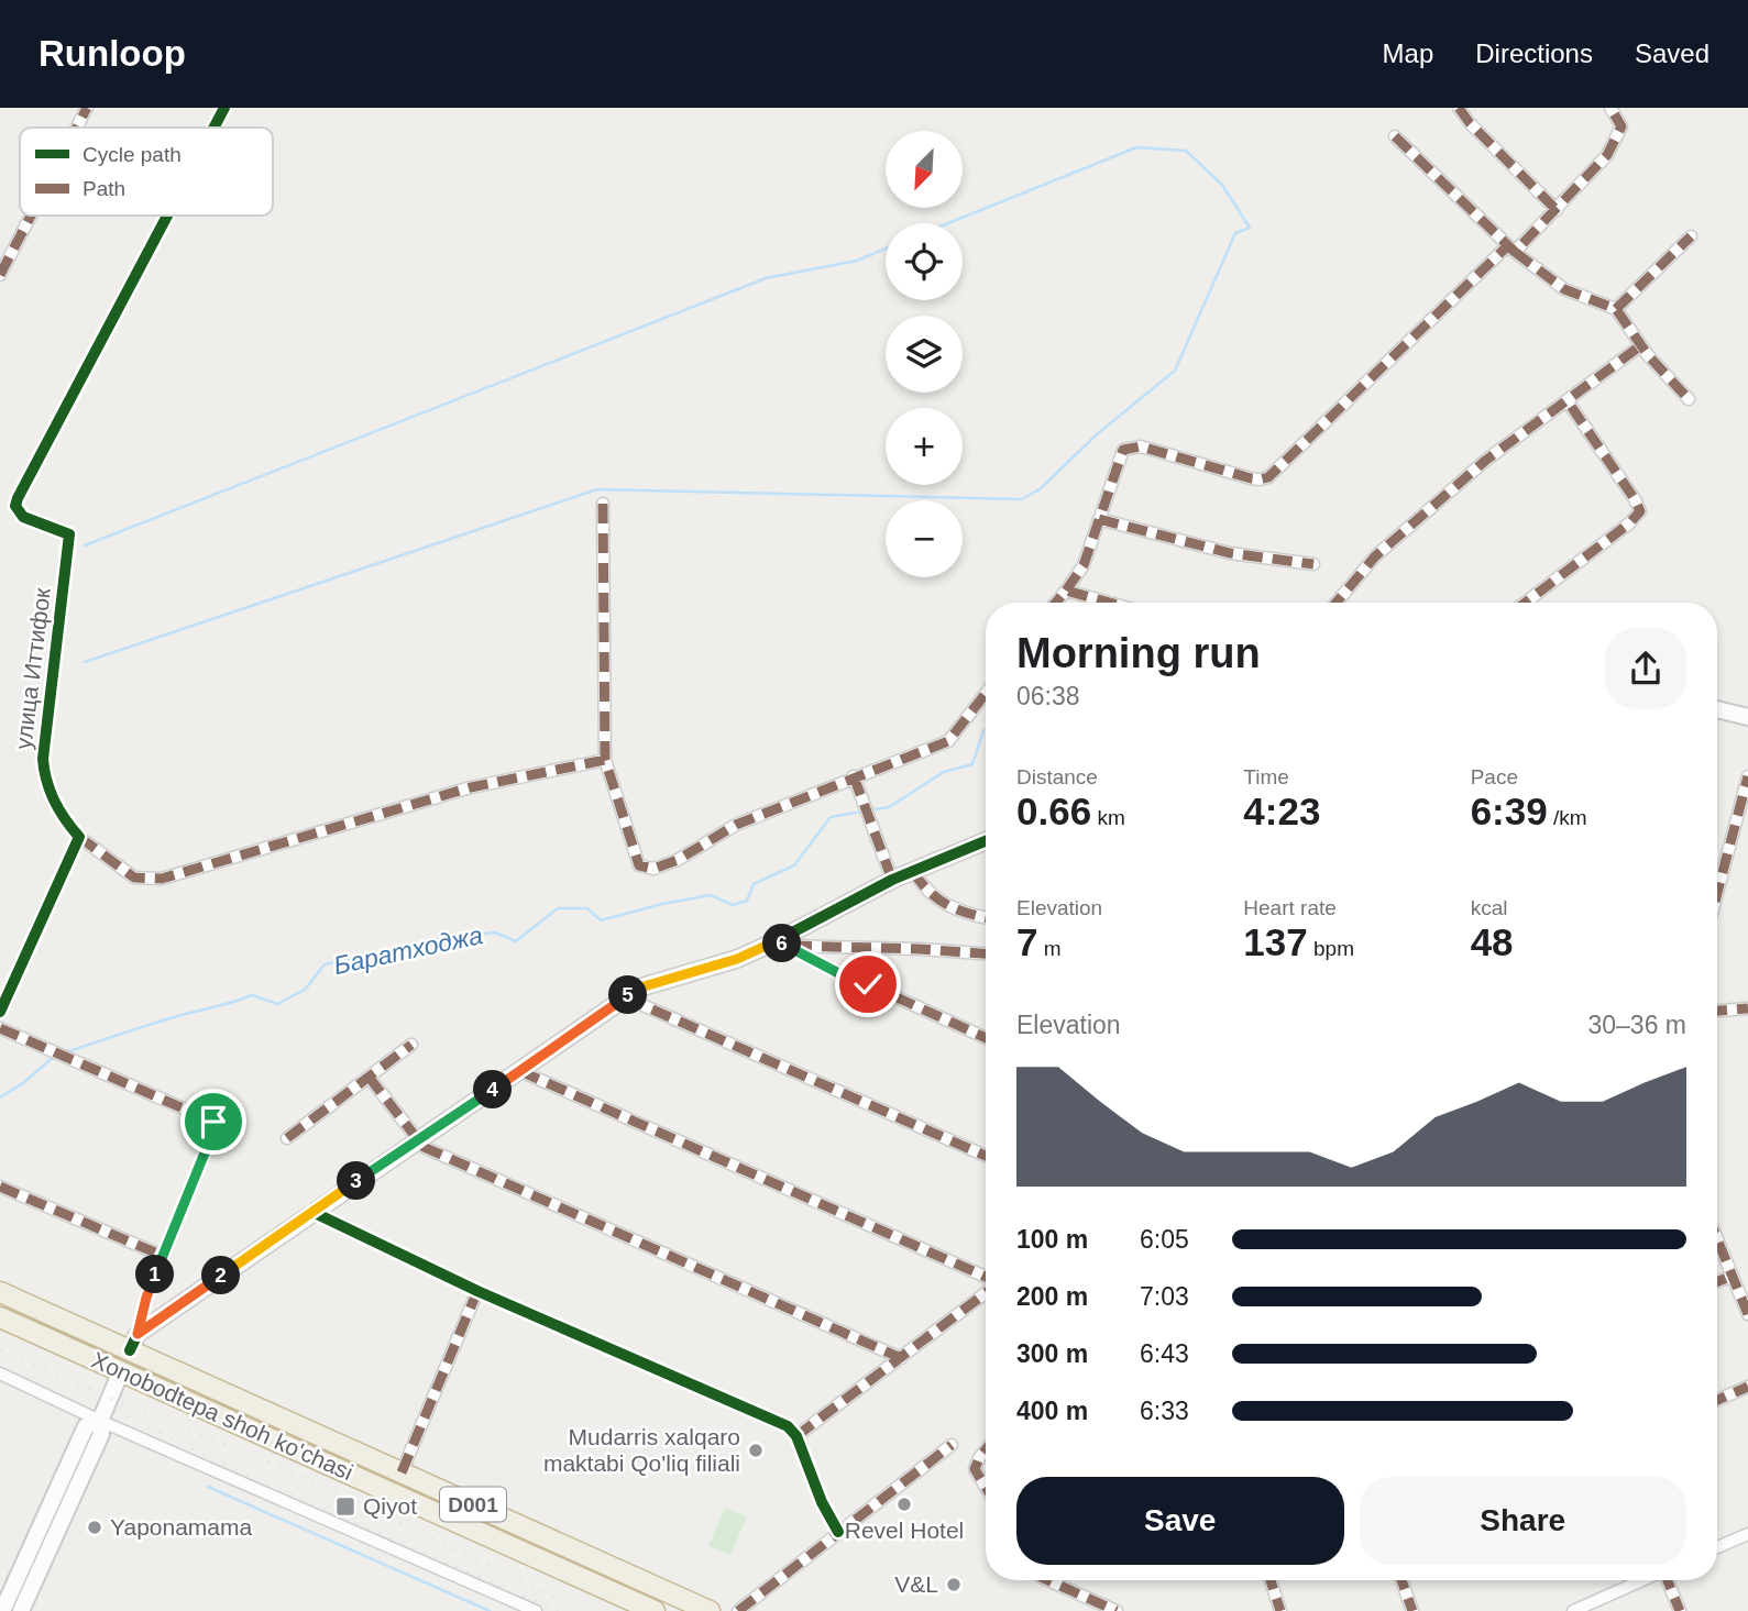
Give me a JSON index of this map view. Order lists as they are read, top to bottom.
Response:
{
  "streets": {
    "highway": ["Xonobodtepa shoh ko'chasi", "D001"],
    "street": ["улица Иттифок"]
  },
  "water": ["Баратходжа"],
  "places": {
    "other": [
      "Mudarris xalqaro maktabi Qo'liq filiali",
      "Revel Hotel",
      "Yaponamama",
      "V&L"
    ],
    "transit": ["Qiyot"]
  },
  "legend": ["Cycle path", "Path"],
  "north": "bottom left",
  "page": {
    "header": "Runloop",
    "nav": ["Map", "Directions", "Saved"],
    "map_buttons": ["+", "−"],
    "heading": ["Morning run", "06:38"],
    "stats": [
      ["Distance", "0.66 km"],
      ["Time", "4:23"],
      ["Pace", "6:39 /km"],
      ["Elevation", "7 m"],
      ["Heart rate", "137 bpm"],
      ["kcal", "48"]
    ],
    "pins": [
      "6",
      "5",
      "4",
      "3",
      "1",
      "2"
    ],
    "chart": ["Elevation", "30–36 m"],
    "list": [
      {
        "name": "100 m",
        "note": "6:05"
      },
      {
        "name": "200 m",
        "note": "7:03"
      },
      {
        "name": "300 m",
        "note": "6:43"
      },
      {
        "name": "400 m",
        "note": "6:33"
      }
    ],
    "buttons": ["Save", "Share"]
  }
}
